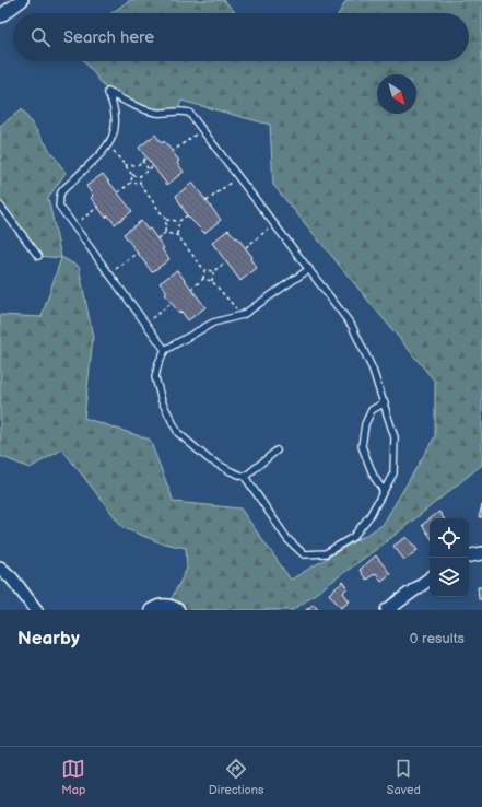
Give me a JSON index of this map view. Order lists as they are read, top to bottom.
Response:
{
  "north": "bottom right",
  "page": {
    "search": "Search here",
    "heading": ["Nearby", "0 results"],
    "nav": ["Map", "Directions", "Saved"]
  }
}
